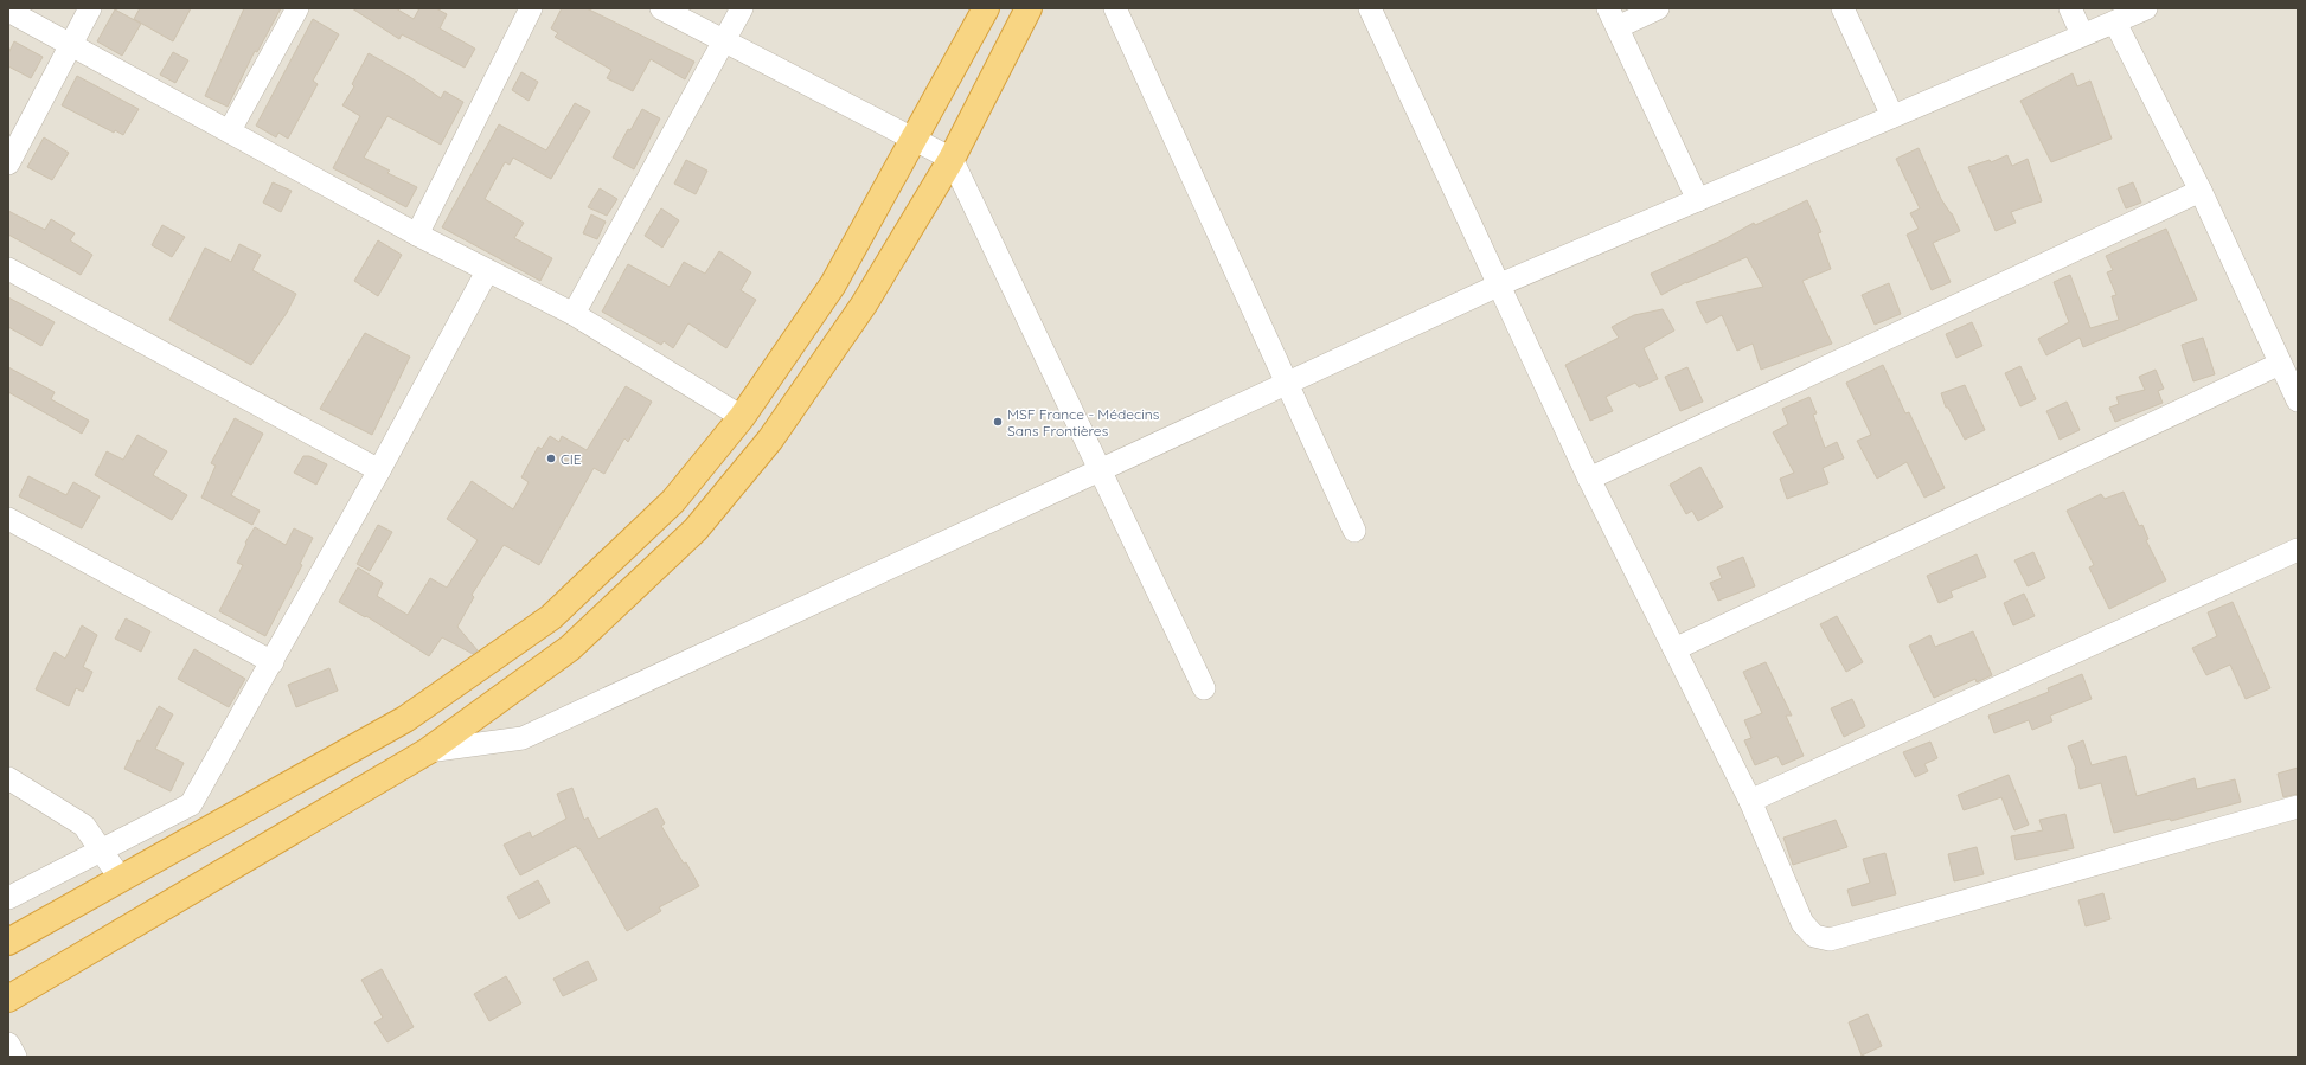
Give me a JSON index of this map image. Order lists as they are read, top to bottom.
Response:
{
  "places": ["MSF France - Médecins Sans Frontières", "CIE"]
}
